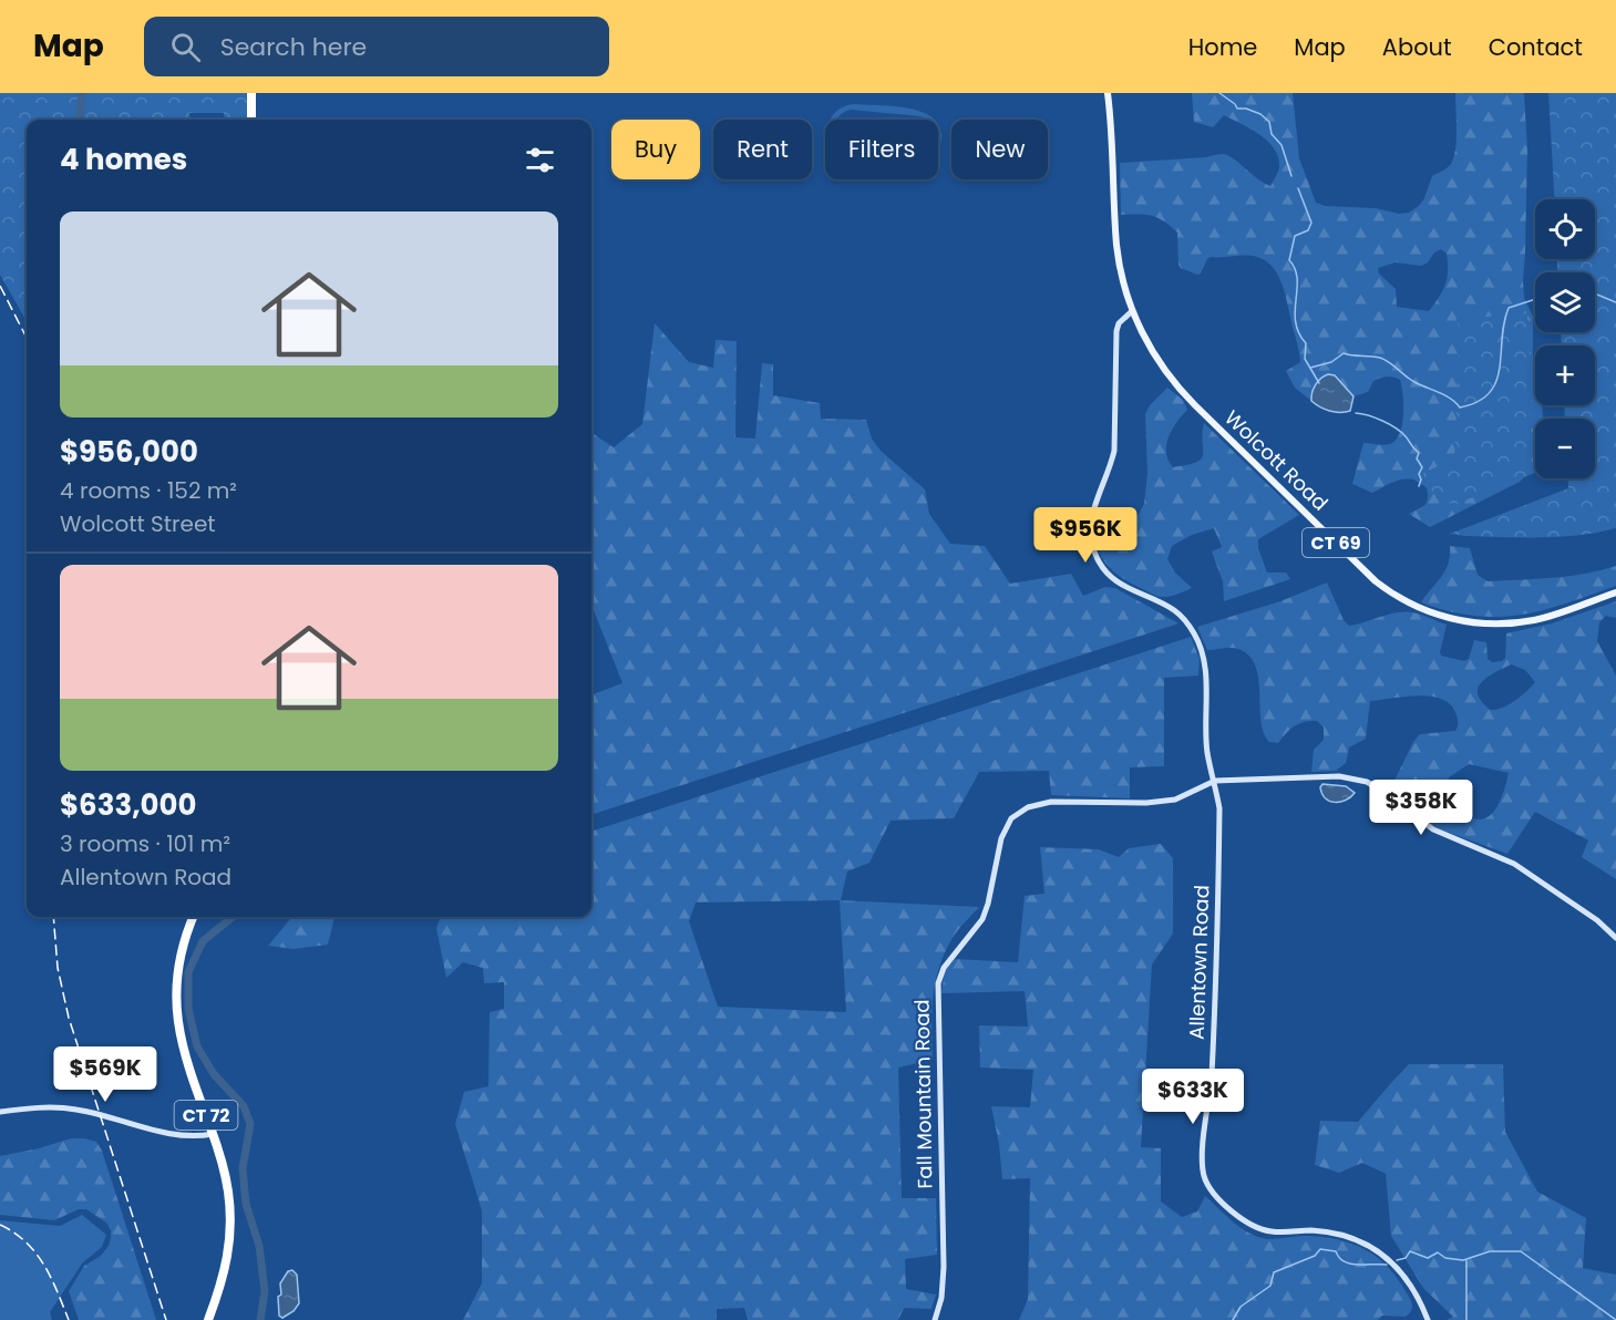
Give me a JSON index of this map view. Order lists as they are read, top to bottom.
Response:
{
  "streets": {
    "highway": ["CT 72"],
    "main road": [
      "Wolcott Road",
      "CT 69",
      "Allentown Road",
      "Fall Mountain Road"
    ]
  },
  "crossings": [
    ["Wolcott Road", "CT 69"],
    ["Wolcott Road", "Allentown Road"],
    ["CT 69", "Allentown Road"],
    ["Allentown Road", "Fall Mountain Road"]
  ],
  "page": {
    "header": "Map",
    "search": "Search here",
    "nav": [
      "Home",
      "Map",
      "About",
      "Contact"
    ],
    "chip": [
      "Buy",
      "Rent",
      "Filters",
      "New"
    ],
    "heading": "4 homes",
    "map_buttons": ["+", "−"],
    "list": [
      {
        "name": "$956,000",
        "note": "4 rooms · 152 m² · Wolcott Street"
      },
      {
        "name": "$633,000",
        "note": "3 rooms · 101 m² · Allentown Road"
      }
    ],
    "price": [
      "$956K",
      "$358K",
      "$569K",
      "$633K"
    ]
  }
}
